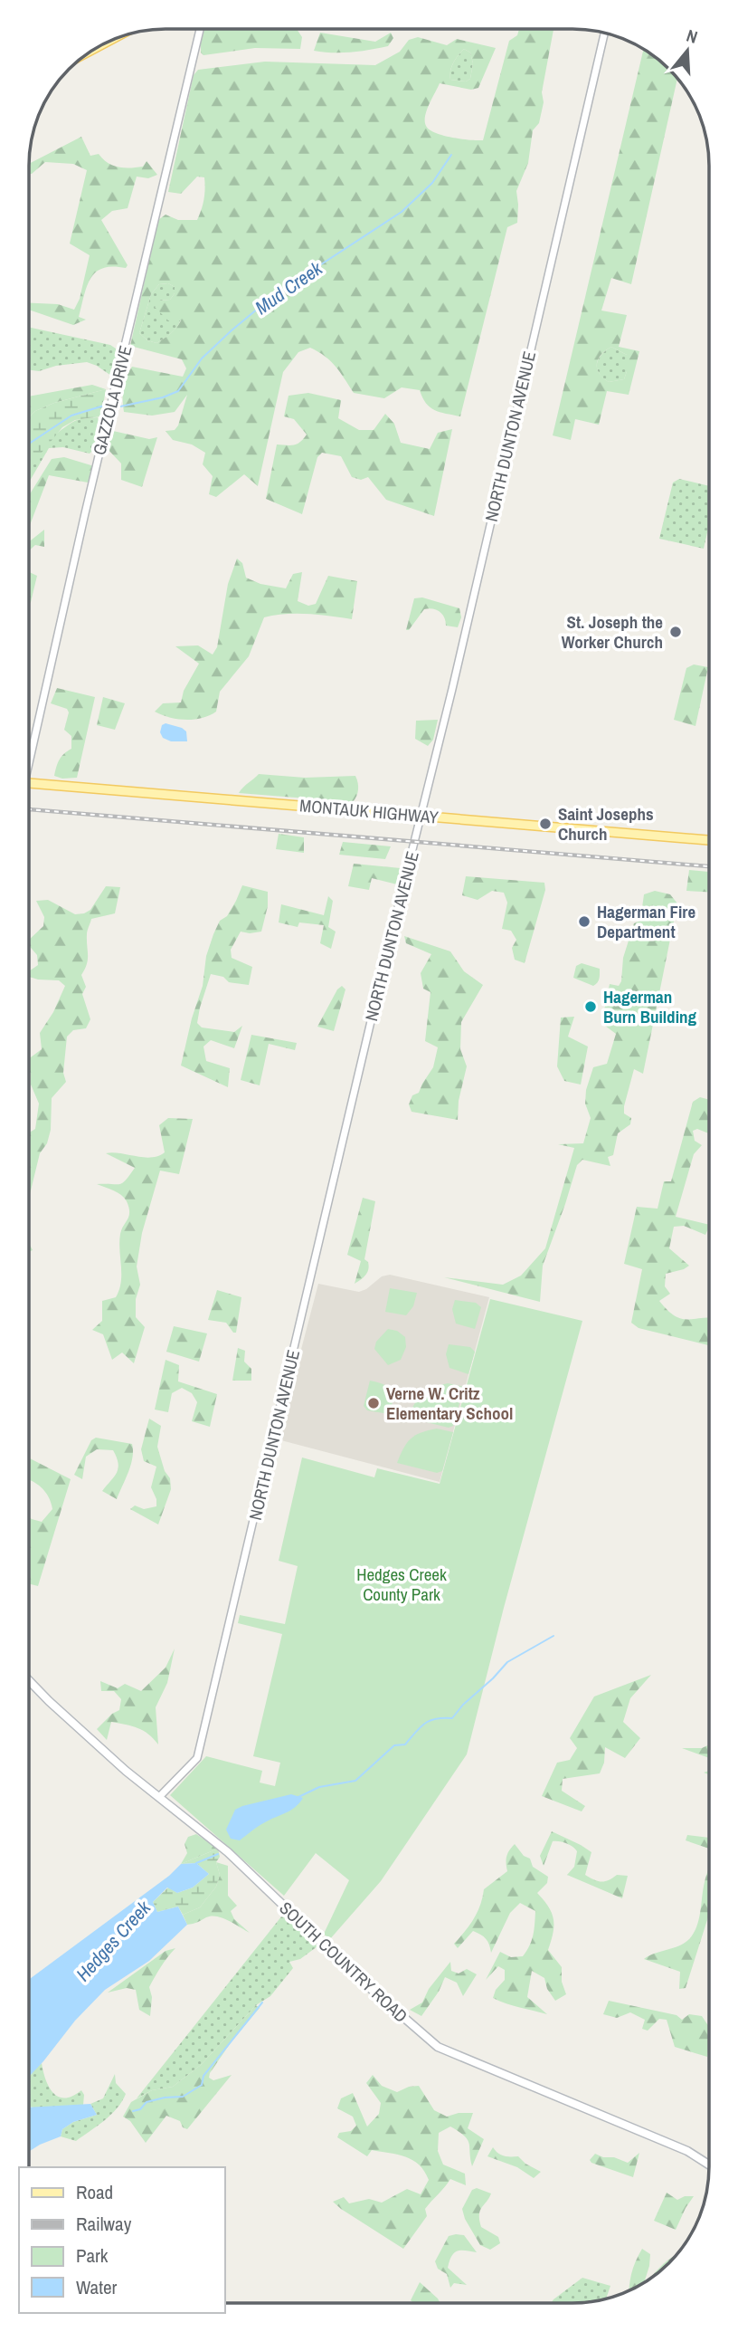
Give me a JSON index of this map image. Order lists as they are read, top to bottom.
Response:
{
  "streets": {
    "main road": ["MONTAUK HIGHWAY", "SOUTH COUNTRY ROAD"],
    "street": ["GAZZOLA DRIVE", "NORTH DUNTON AVENUE"]
  },
  "crossings": [
    ["NORTH DUNTON AVENUE", "MONTAUK HIGHWAY"],
    ["NORTH DUNTON AVENUE", "SOUTH COUNTRY ROAD"]
  ],
  "water": ["Mud Creek", "Hedges Creek"],
  "parks": ["Hedges Creek County Park"],
  "places": [
    "St. Joseph the Worker Church",
    "Saint Josephs Church",
    "Hagerman Fire Department",
    "Hagerman Burn Building",
    "Verne W. Critz Elementary School"
  ],
  "legend": [
    "Road",
    "Railway",
    "Park",
    "Water"
  ],
  "north": "top"
}
